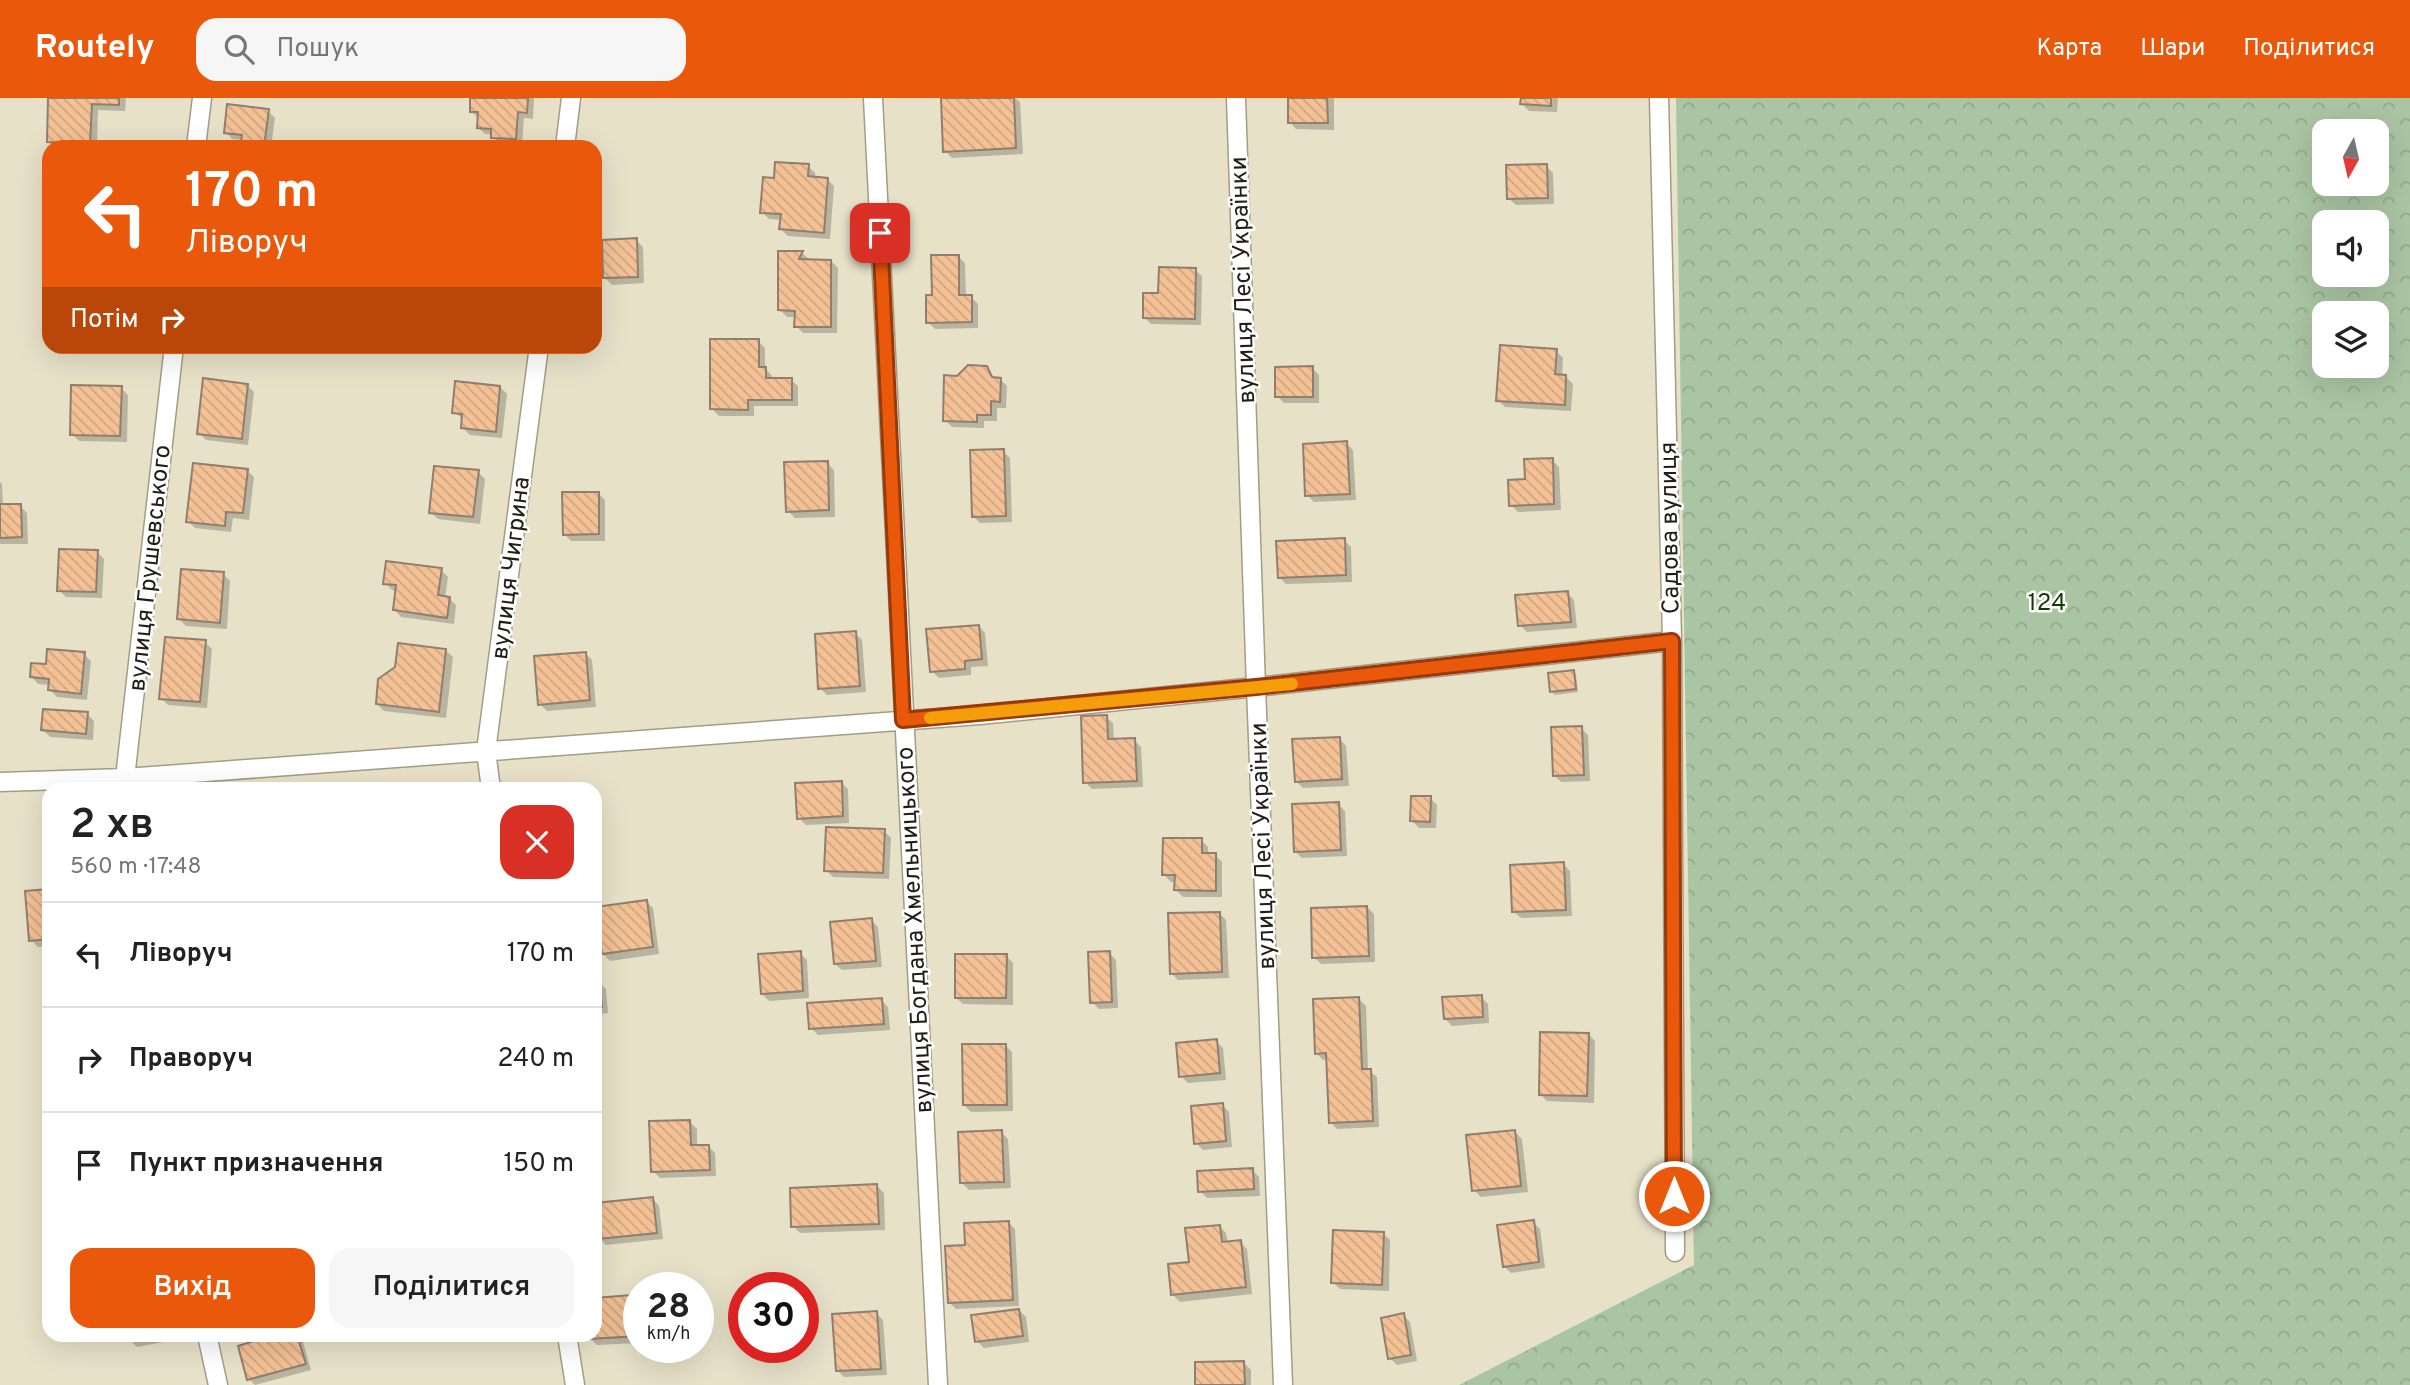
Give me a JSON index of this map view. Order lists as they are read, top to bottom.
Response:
{
  "streets": {
    "street": [
      "вулиця Лесі Українки",
      "Садова вулиця",
      "вулиця Грушевського",
      "вулиця Чигрина",
      "вулиця Богдана Хмельницького"
    ]
  },
  "parks": ["124"],
  "north": "bottom",
  "page": {
    "header": "Routely",
    "search": "Пошук",
    "nav": ["Карта", "Шари", "Поділитися"],
    "turn": ["170 m", "Ліворуч"],
    "then": "Потім",
    "heading": ["2 хв", "560 m · 17:48"],
    "list": [
      {
        "name": "Ліворуч",
        "value": "170 m"
      },
      {
        "name": "Праворуч",
        "value": "240 m"
      },
      {
        "name": "Пункт призначення",
        "value": "150 m"
      }
    ],
    "buttons": ["Вихід", "Поділитися"],
    "speed": "28 km/h",
    "limit": "30"
  }
}
